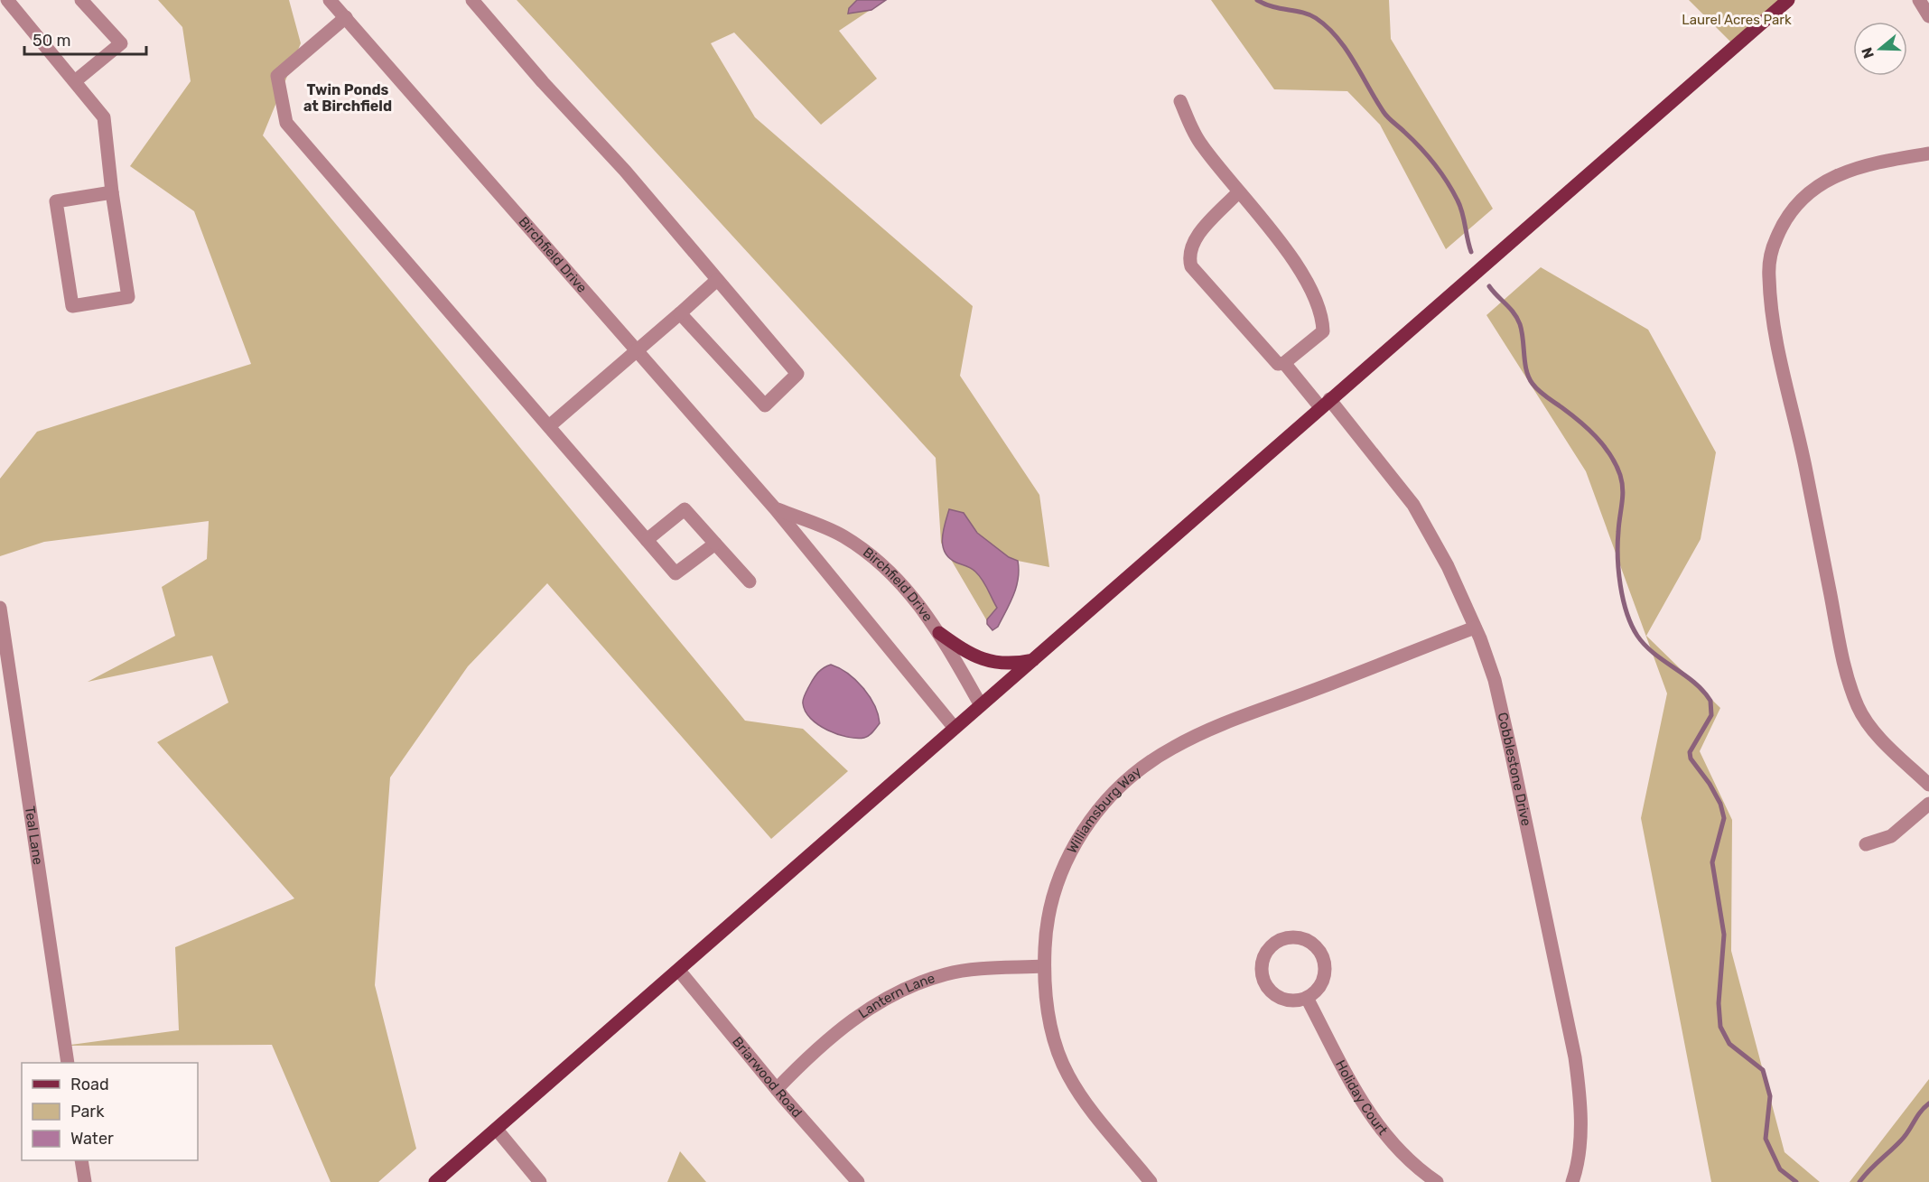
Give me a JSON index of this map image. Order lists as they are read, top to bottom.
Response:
{
  "streets": {
    "street": [
      "Birchfield Drive",
      "Cobblestone Drive",
      "Williamsburg Way",
      "Teal Lane",
      "Lantern Lane",
      "Briarwood Road",
      "Holiday Court"
    ]
  },
  "crossings": [
    ["Cobblestone Drive", "Williamsburg Way"],
    ["Williamsburg Way", "Lantern Lane"],
    ["Lantern Lane", "Briarwood Road"]
  ],
  "districts": ["Twin Ponds at Birchfield"],
  "parks": ["Laurel Acres Park"],
  "legend": ["Road", "Park", "Water"],
  "scale_bar": "50 m",
  "north": "left"
}
